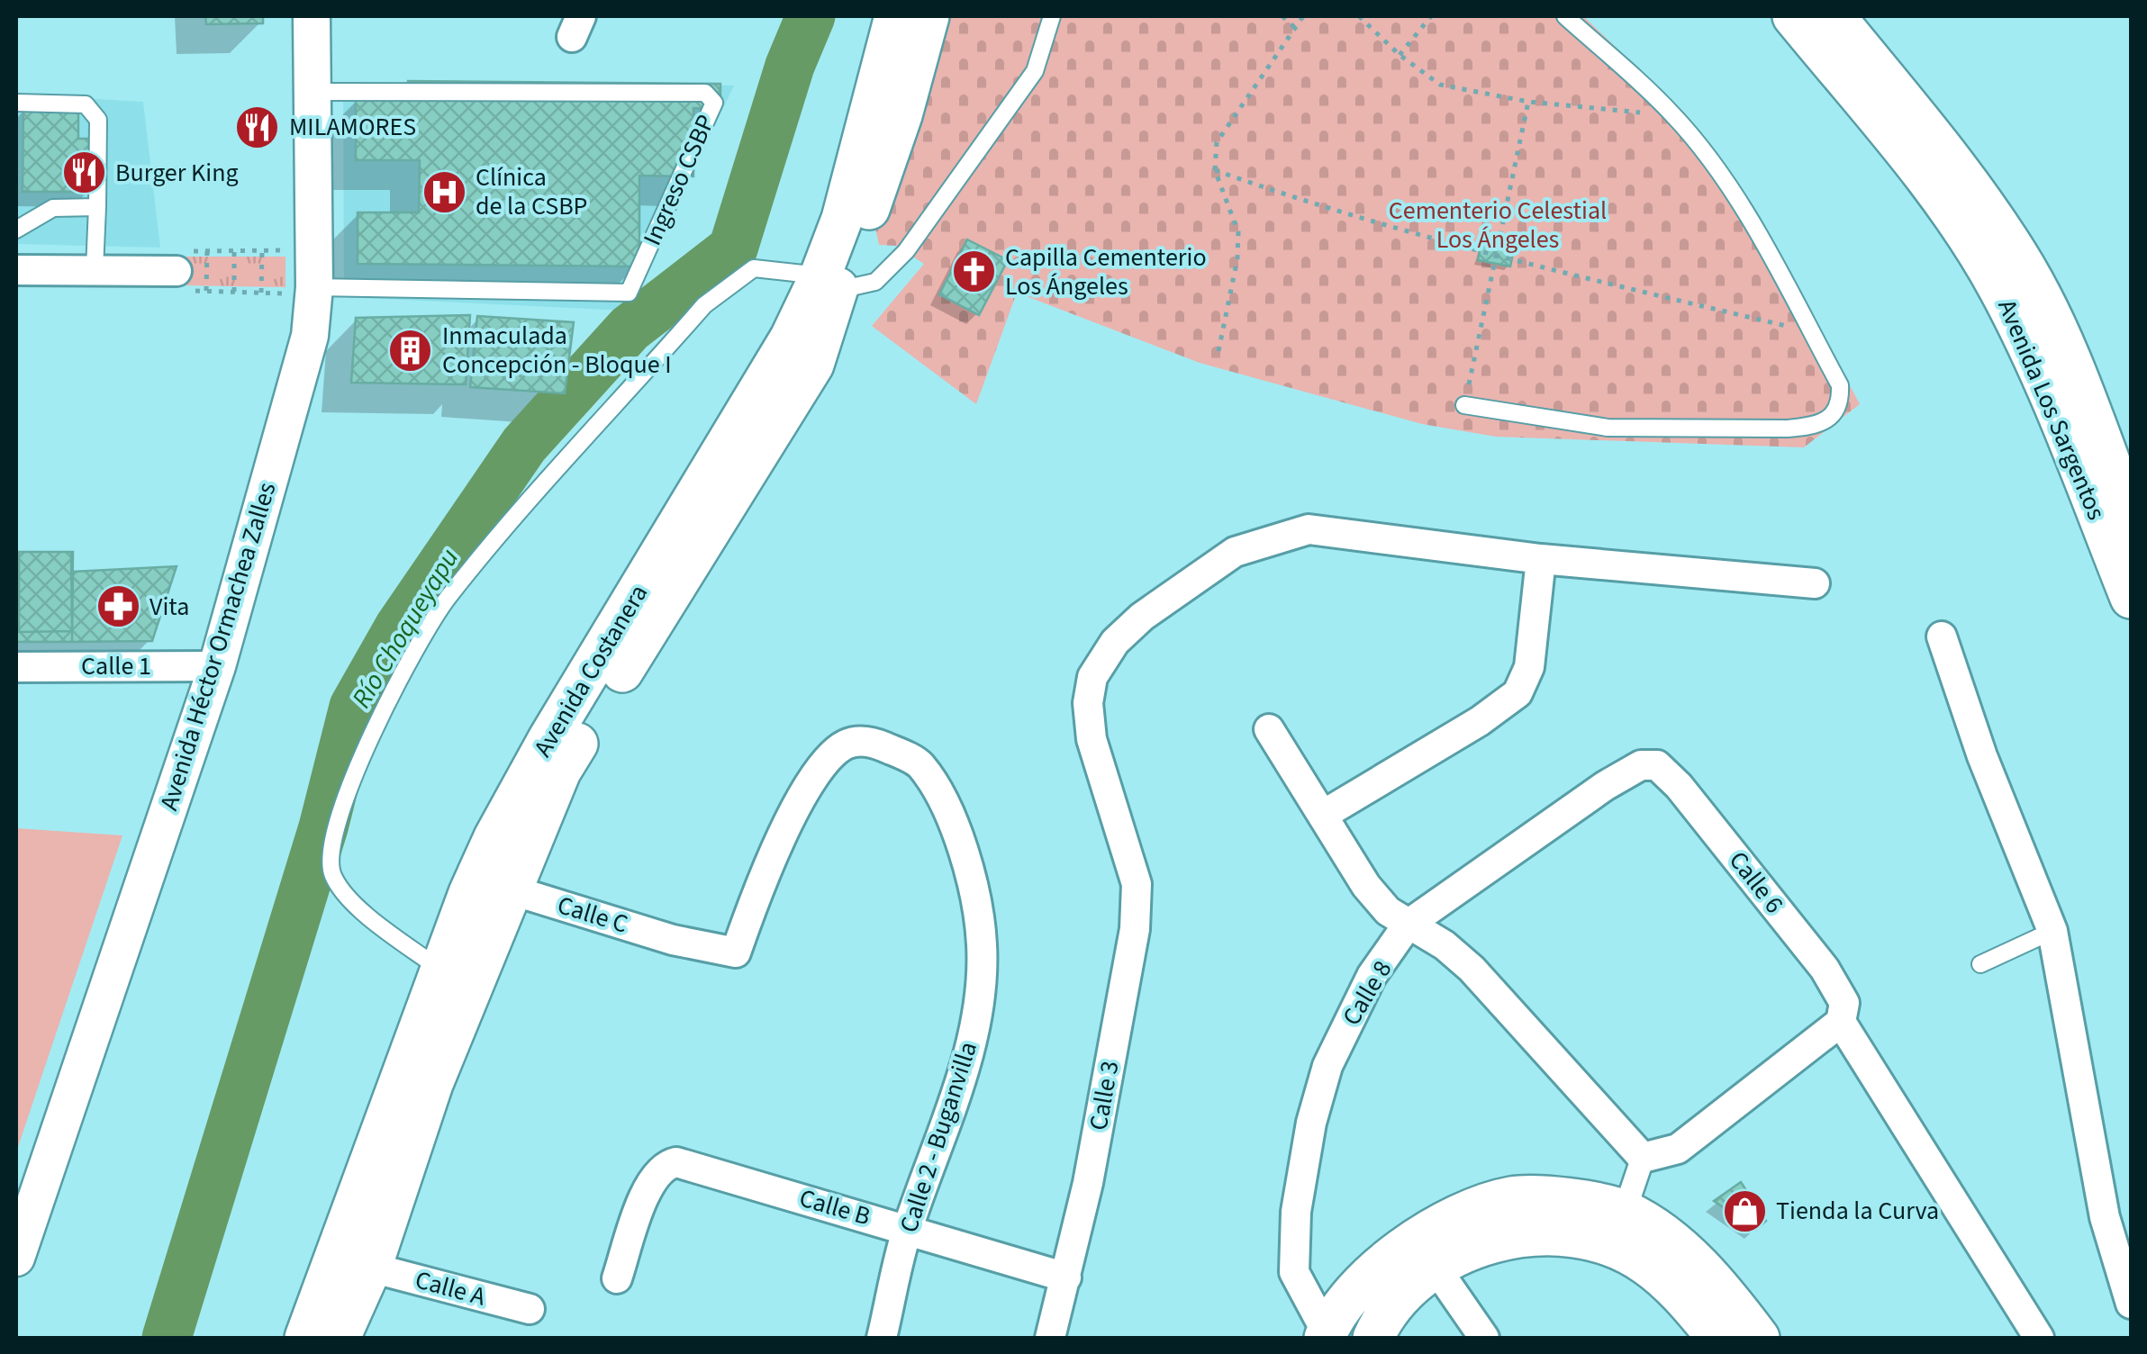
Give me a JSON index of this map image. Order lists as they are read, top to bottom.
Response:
{
  "streets": {
    "main road": ["Avenida Los Sargentos", "Avenida Costanera"],
    "street": [
      "Avenida Héctor Ormachea Zalles",
      "Calle 1",
      "Calle 6",
      "Calle C",
      "Calle 8",
      "Calle 3",
      "Calle 2 - Buganvilla",
      "Calle B",
      "Calle A"
    ],
    "lane": ["Ingreso CSBP"]
  },
  "crossings": [
    ["Ingreso CSBP", "Avenida Héctor Ormachea Zalles"],
    ["Avenida Héctor Ormachea Zalles", "Calle 1"],
    ["Avenida Costanera", "Calle C"],
    ["Avenida Costanera", "Calle A"],
    ["Calle 6", "Calle 8"],
    ["Calle C", "Calle 2 - Buganvilla"],
    ["Calle 3", "Calle B"],
    ["Calle 2 - Buganvilla", "Calle B"]
  ],
  "water": ["Río Choqueyapu"],
  "parks": ["Cementerio Celestial Los Ángeles"],
  "places": {
    "restaurant": ["MILAMORES", "Burger King"],
    "hospital": ["Clínica de la CSBP"],
    "church": ["Capilla Cementerio Los Ángeles"],
    "building": ["Inmaculada Concepción - Bloque I"],
    "pharmacy": ["Vita"],
    "shop": ["Tienda la Curva"]
  }
}
